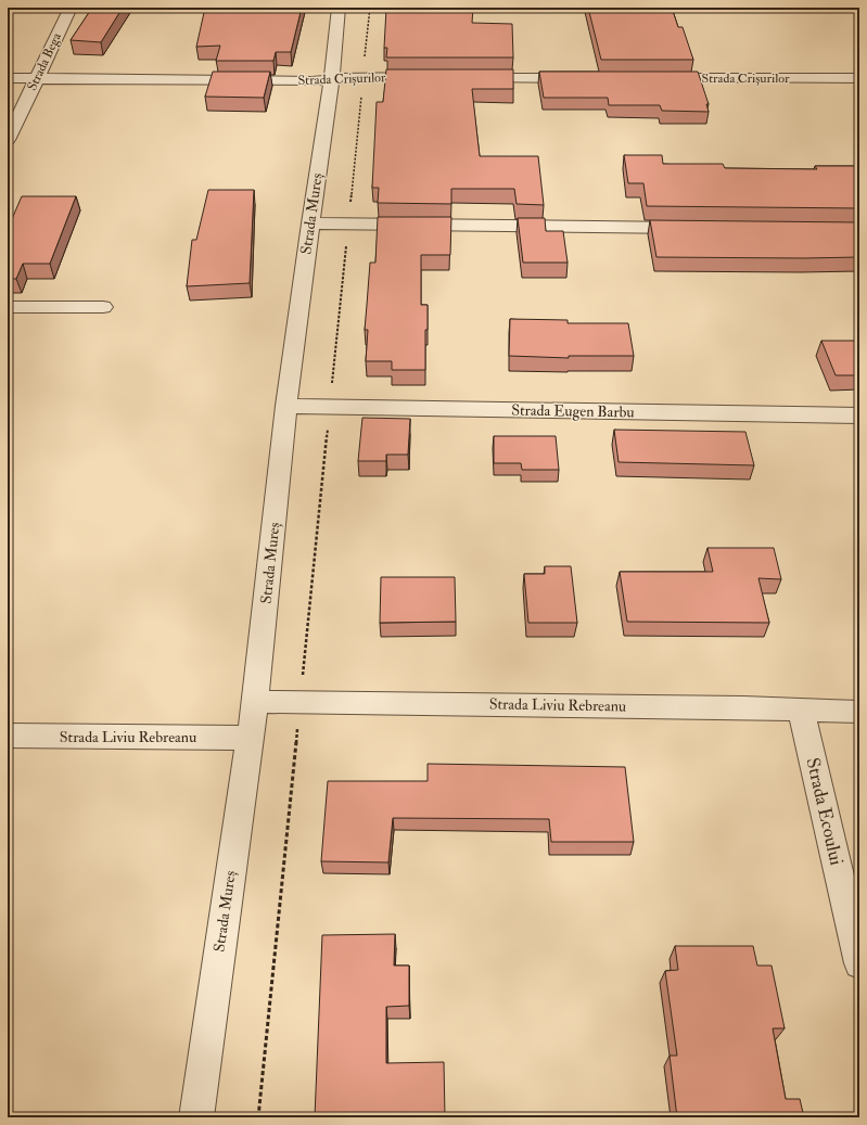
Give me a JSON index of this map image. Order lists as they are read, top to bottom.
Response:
{
  "streets": {
    "street": [
      "Strada Bega",
      "Strada Crișurilor",
      "Strada Mureș",
      "Strada Eugen Barbu",
      "Strada Liviu Rebreanu",
      "Strada Ecoului"
    ]
  },
  "crossings": [
    ["Strada Bega", "Strada Crișurilor"],
    ["Strada Crișurilor", "Strada Mureș"],
    ["Strada Mureș", "Strada Eugen Barbu"],
    ["Strada Mureș", "Strada Liviu Rebreanu"],
    ["Strada Liviu Rebreanu", "Strada Ecoului"]
  ]
}
